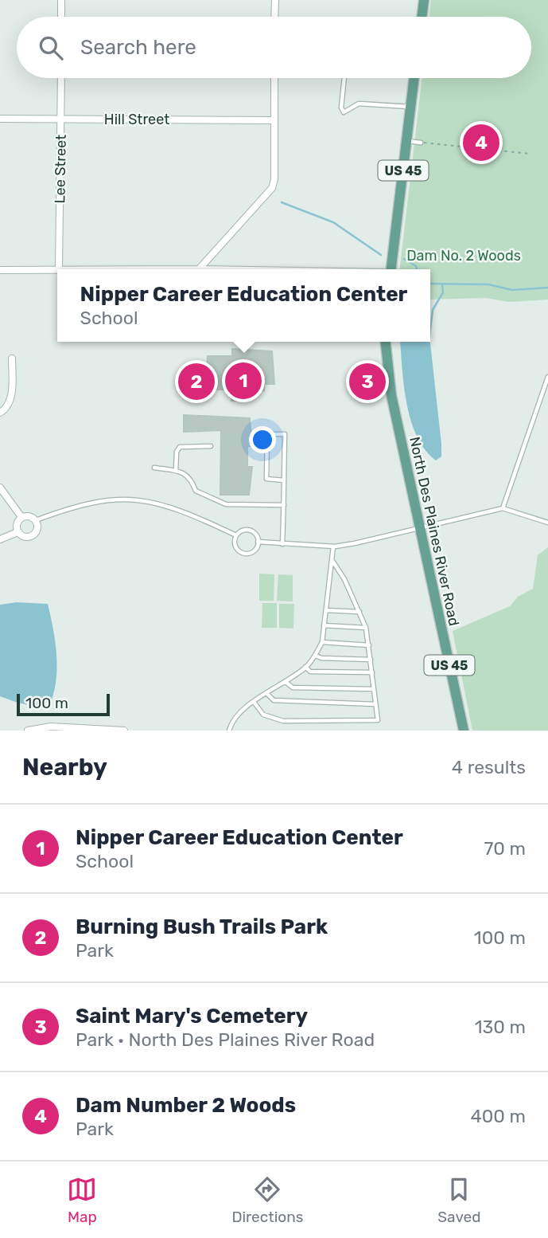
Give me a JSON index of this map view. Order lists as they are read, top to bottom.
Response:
{
  "streets": {
    "main road": ["US 45", "North Des Plaines River Road"],
    "street": ["Hill Street", "Lee Street"]
  },
  "crossings": [
    ["Hill Street", "Lee Street"]
  ],
  "parks": ["Dam No. 2 Woods"],
  "scale_bar": "100 m",
  "page": {
    "search": "Search here",
    "pins": [
      "4",
      "1",
      "2",
      "3"
    ],
    "popup": ["Nipper Career Education Center", "School"],
    "scale": "100 m",
    "heading": ["Nearby", "4 results"],
    "list": [
      {
        "mark": "1",
        "name": "Nipper Career Education Center",
        "note": "School",
        "value": "70 m"
      },
      {
        "mark": "2",
        "name": "Burning Bush Trails Park",
        "note": "Park",
        "value": "100 m"
      },
      {
        "mark": "3",
        "name": "Saint Mary's Cemetery",
        "note": "Park · North Des Plaines River Road",
        "value": "130 m"
      },
      {
        "mark": "4",
        "name": "Dam Number 2 Woods",
        "note": "Park",
        "value": "400 m"
      }
    ],
    "nav": ["Map", "Directions", "Saved"]
  }
}
